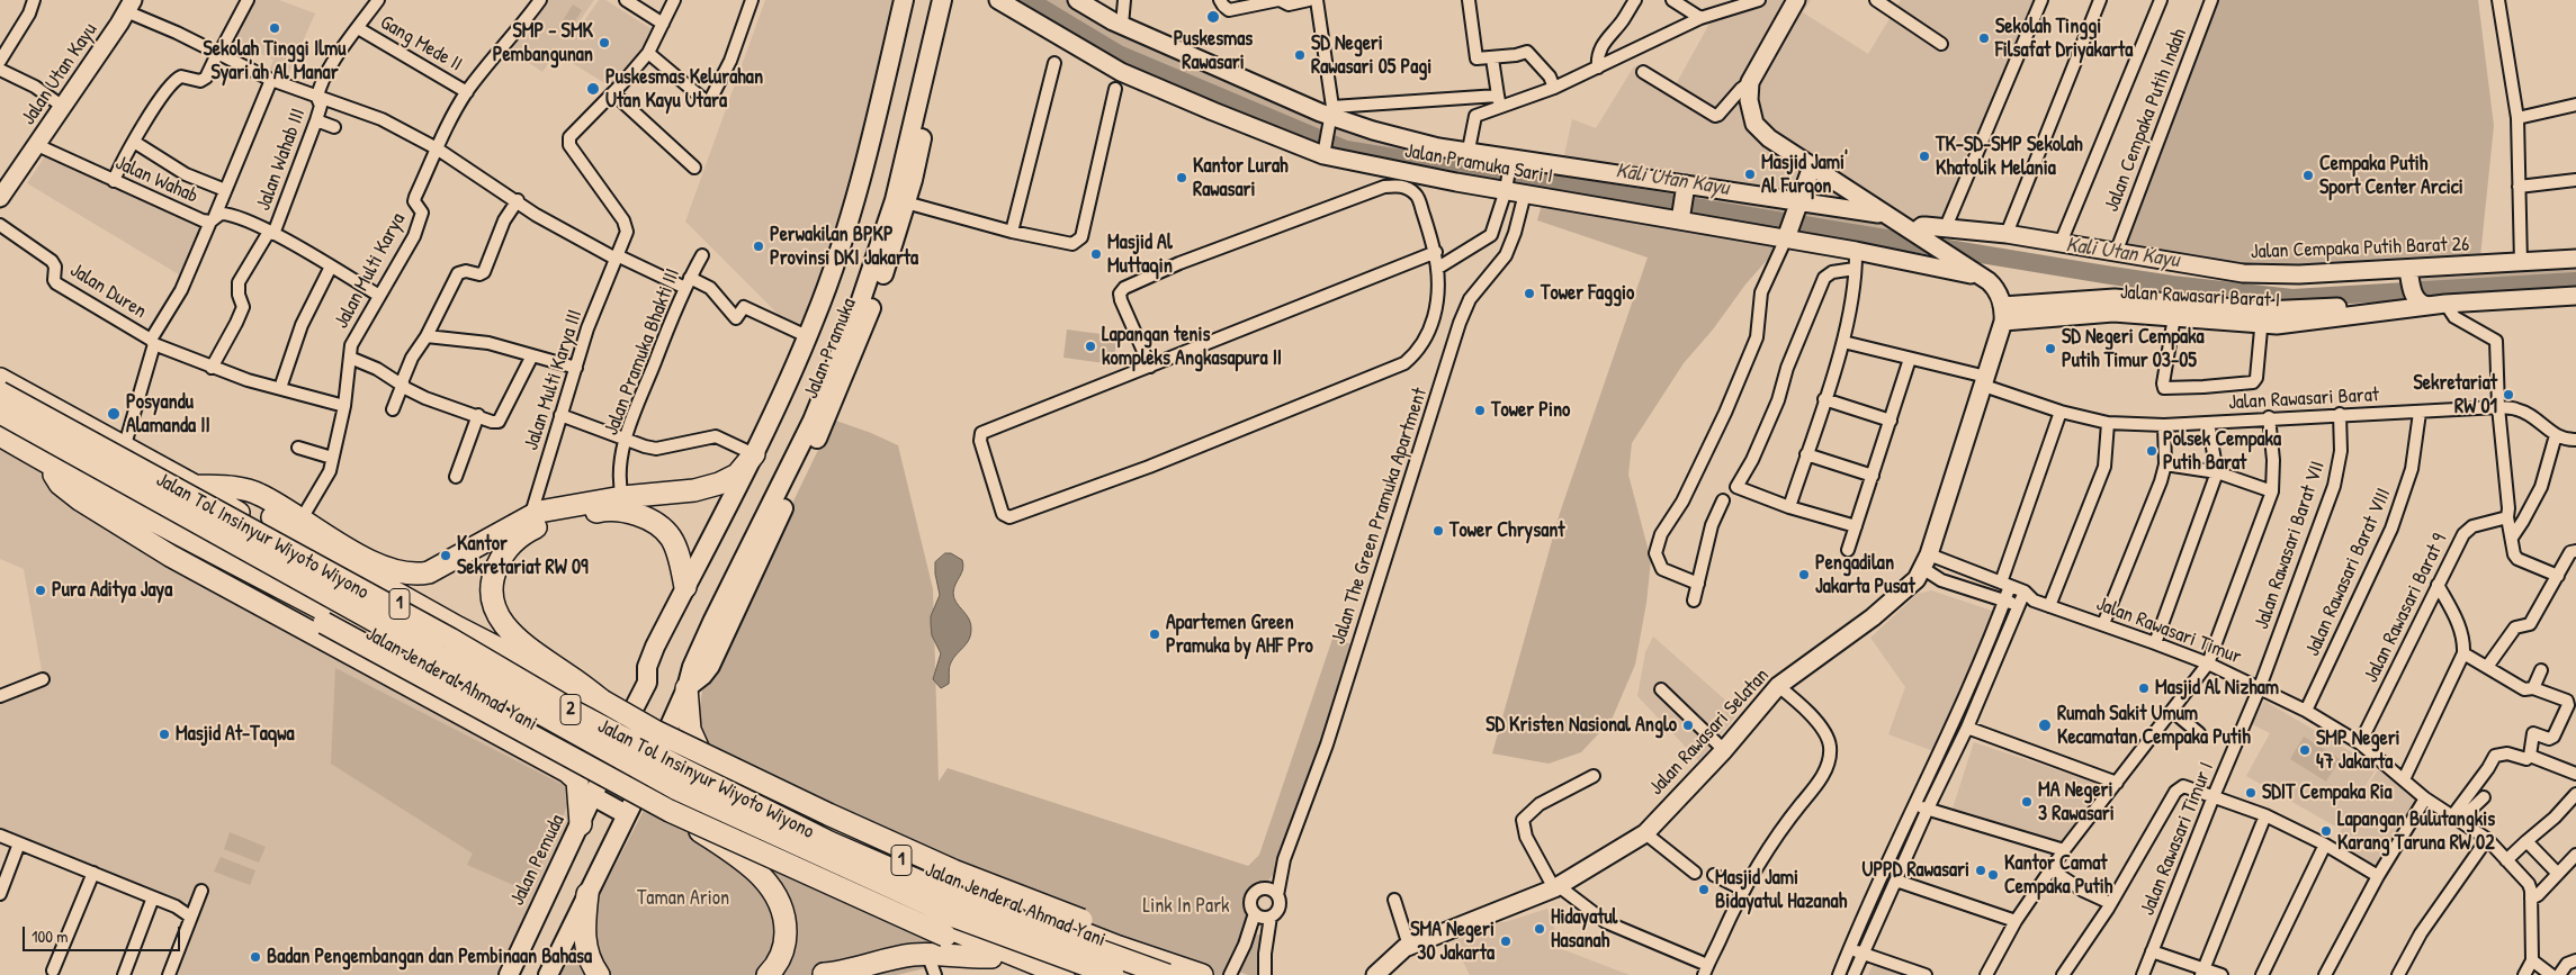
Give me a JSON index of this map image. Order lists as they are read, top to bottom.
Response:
{
  "streets": {
    "highway": [
      "Jalan Tol Insinyur Wiyoto Wiyono",
      "1",
      "Jalan Jenderal Ahmad Yani",
      "2"
    ],
    "main road": ["Jalan Pramuka", "Jalan Pemuda"],
    "street": [
      "Gang Mede II",
      "Jalan Utan Kayu",
      "Jalan Cempaka Putih Indah",
      "Jalan Wahab III",
      "Jalan Pramuka Sari I",
      "Jalan Wahab",
      "Jalan Cempaka Putih Barat 26",
      "Jalan Multi Karya",
      "Jalan Duren",
      "Jalan Rawasari Barat I",
      "Jalan Pramuka Bhakti III",
      "Jalan Multi Karya III",
      "Jalan Rawasari Barat",
      "Jalan The Green Pramuka Apartment",
      "Jalan Rawasari Barat VII",
      "Jalan Rawasari Barat VIII",
      "Jalan Rawasari Barat 9",
      "Jalan Rawasari Timur",
      "Jalan Rawasari Selatan",
      "Jalan Rawasari Timur I"
    ]
  },
  "crossings": [
    ["Gang Mede II", "Jalan Multi Karya"],
    ["Jalan Utan Kayu", "Jalan Wahab"],
    ["Jalan Cempaka Putih Indah", "Jalan Cempaka Putih Barat 26"],
    ["Jalan Wahab III", "Jalan Wahab"],
    ["Jalan Wahab III", "Jalan Duren"],
    ["Jalan Pramuka Sari I", "Jalan The Green Pramuka Apartment"],
    ["Jalan Wahab", "Jalan Multi Karya"],
    ["Jalan Multi Karya", "Jalan Duren"],
    ["Jalan Duren", "Jalan Jenderal Ahmad Yani"],
    ["Jalan Pramuka", "Jalan Jenderal Ahmad Yani"],
    ["Jalan Pramuka", "Jalan Pemuda"],
    ["Jalan Rawasari Barat", "Jalan Rawasari Barat VII"],
    ["Jalan Rawasari Barat", "Jalan Rawasari Barat VIII"],
    ["Jalan Rawasari Barat VII", "Jalan Rawasari Timur"],
    ["Jalan Rawasari Barat VII", "Jalan Rawasari Timur I"],
    ["Jalan Rawasari Barat VIII", "Jalan Rawasari Timur"],
    ["Jalan Rawasari Barat 9", "Jalan Rawasari Timur"],
    ["Jalan Rawasari Timur", "Jalan Rawasari Selatan"],
    ["Jalan Rawasari Timur", "Jalan Rawasari Timur I"],
    ["Jalan Jenderal Ahmad Yani", "Jalan Pemuda"]
  ],
  "water": ["Kali Utan Kayu"],
  "parks": ["Taman Arion", "Link In Park"],
  "places": [
    "Puskesmas Rawasari",
    "Sekolah Tinggi Ilmu Syari'ah Al Manar",
    "Sekolah Tinggi Filsafat Driyakarta",
    "SMP - SMK Pembangunan",
    "SD Negeri Rawasari 05 Pagi",
    "Puskesmas Kelurahan Utan Kayu Utara",
    "TK-SD-SMP Sekolah Khatolik Melania",
    "Masjid Jami' Al Furqon",
    "Cempaka Putih Sport Center Arcici",
    "Kantor Lurah Rawasari",
    "Perwakilan BPKP Provinsi DKI Jakarta",
    "Masjid Al Muttaqin",
    "Tower Faggio",
    "Lapangan tenis kompleks Angkasapura II",
    "SD Negeri Cempaka Putih Timur 03-05",
    "Sekretariat RW 01",
    "Tower Pino",
    "Posyandu Alamanda II",
    "Polsek Cempaka Putih Barat",
    "Tower Chrysant",
    "Kantor Sekretariat RW 09",
    "Pengadilan Jakarta Pusat",
    "Pura Aditya Jaya",
    "Apartemen Green Pramuka by AHF Pro",
    "Masjid Al Nizham",
    "SD Kristen Nasional Anglo",
    "Rumah Sakit Umum Kecamatan Cempaka Putih",
    "Masjid At-Taqwa",
    "SMP Negeri 47 Jakarta",
    "SDIT Cempaka Ria",
    "MA Negeri 3 Rawasari",
    "Lapangan Bulutangkis Karang Taruna RW 02",
    "UPPD Rawasari",
    "Kantor Camat Cempaka Putih",
    "Masjid Jami Bidayatul Hazanah",
    "Hidayatul Hasanah",
    "SMA Negeri 30 Jakarta",
    "Badan Pengembangan dan Pembinaan Bahasa"
  ],
  "scale_bar": "100 m"
}
